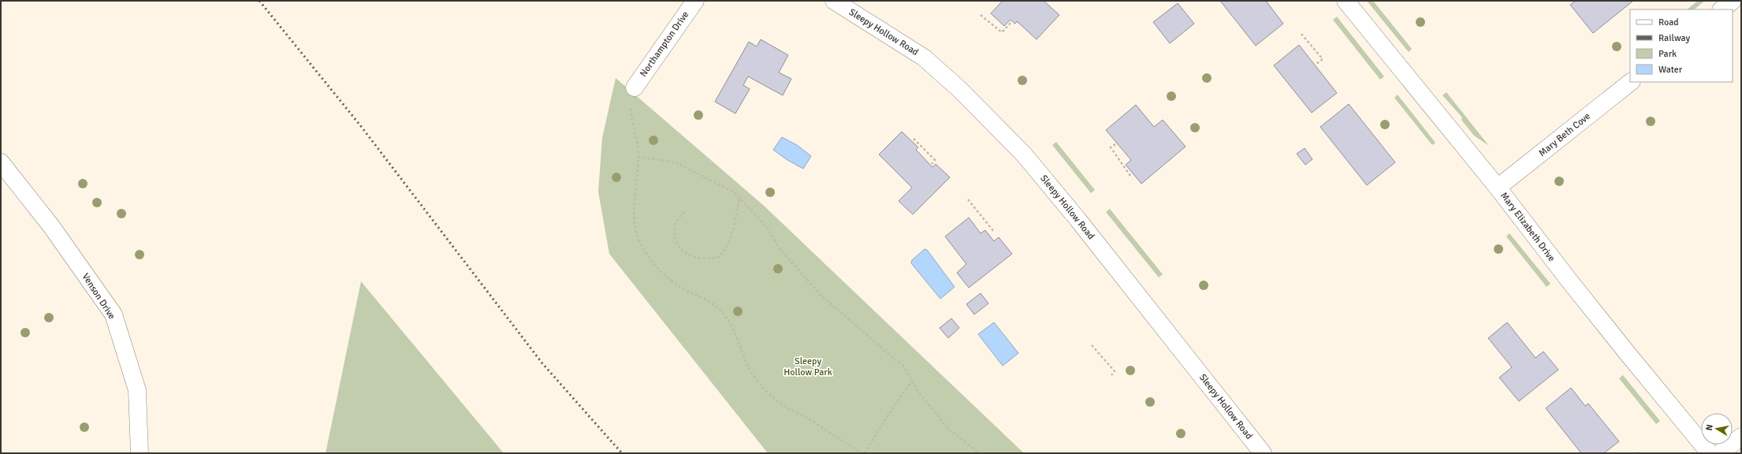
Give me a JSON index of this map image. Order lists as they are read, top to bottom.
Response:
{
  "streets": {
    "street": [
      "Sleepy Hollow Road",
      "Northampton Drive",
      "Mary Beth Cove",
      "Mary Elizabeth Drive",
      "Venson Drive"
    ]
  },
  "crossings": [
    ["Mary Beth Cove", "Mary Elizabeth Drive"]
  ],
  "parks": ["Sleepy Hollow Park"],
  "legend": [
    "Road",
    "Railway",
    "Park",
    "Water"
  ],
  "north": "left"
}
